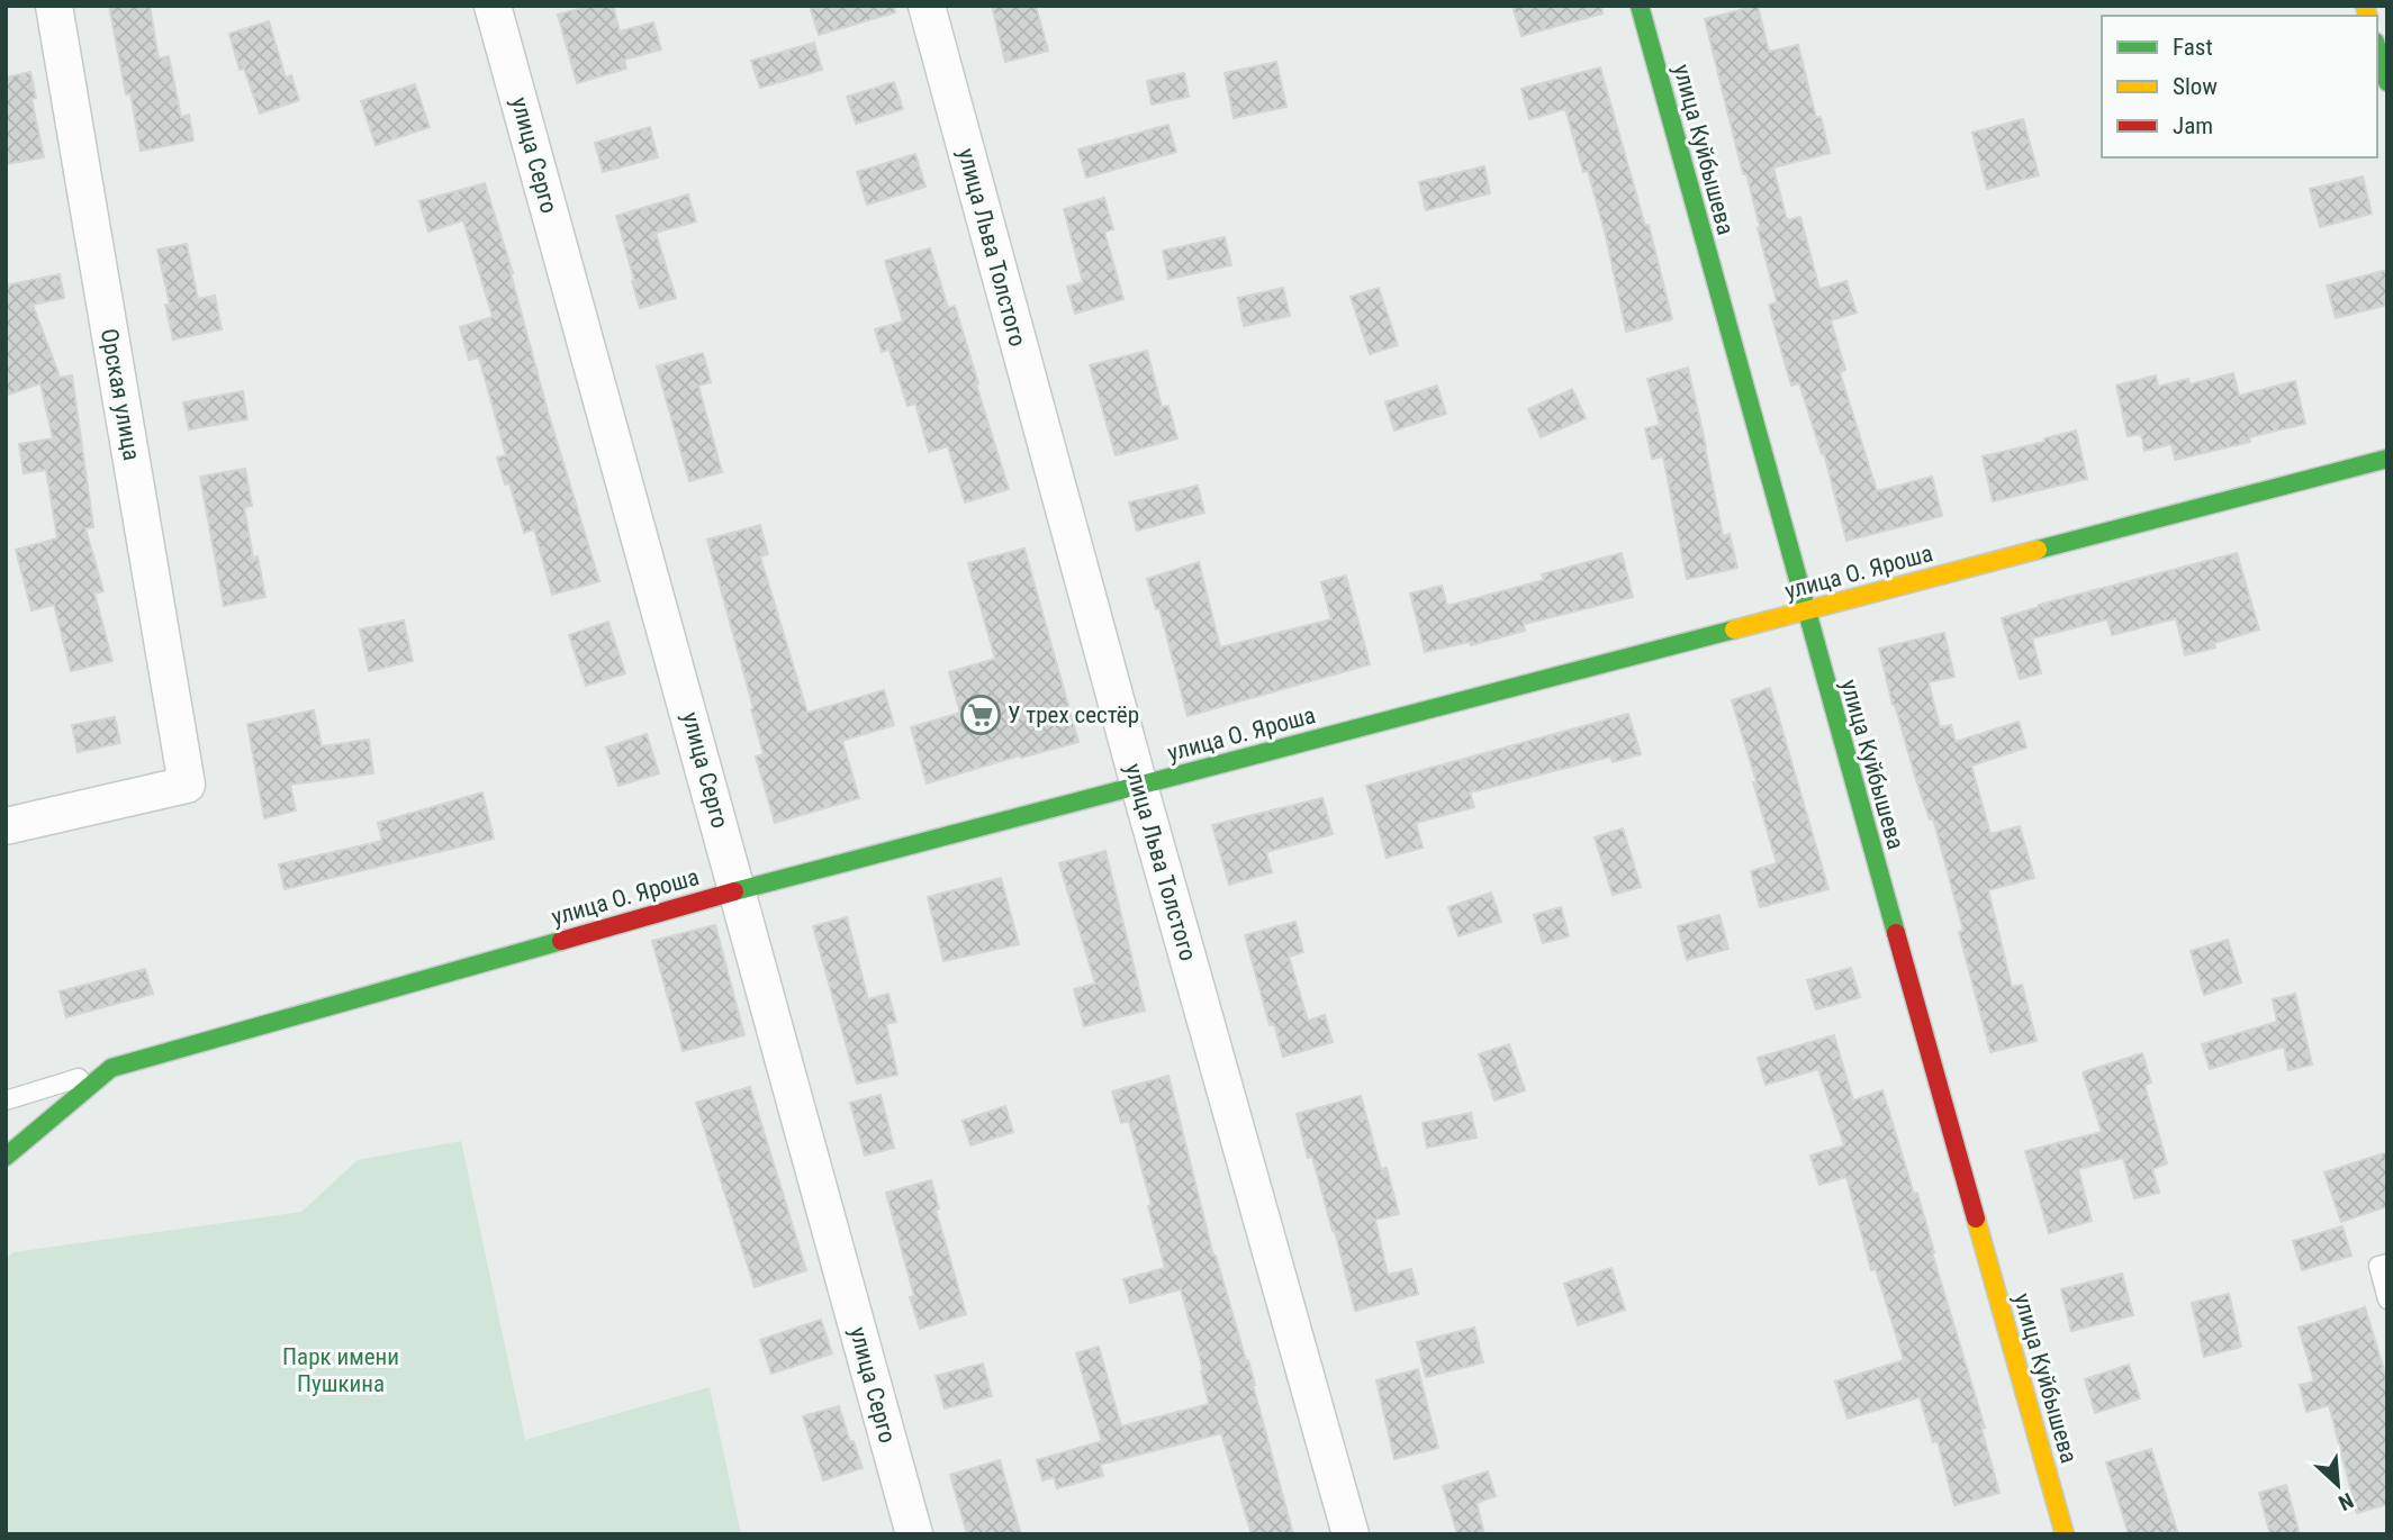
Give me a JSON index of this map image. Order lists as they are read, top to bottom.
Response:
{
  "streets": {
    "main road": ["улица Куйбышева", "улица О. Яроша"],
    "street": ["улица Серго", "улица Льва Толстого", "Орская улица"]
  },
  "crossings": [
    ["улица Куйбышева", "улица О. Яроша"],
    ["улица Серго", "улица О. Яроша"],
    ["улица Льва Толстого", "улица О. Яроша"]
  ],
  "parks": ["Парк имени Пушкина"],
  "places": {
    "supermarket": ["У трех сестёр"]
  },
  "legend": ["Fast", "Slow", "Jam"],
  "north": "bottom right"
}
